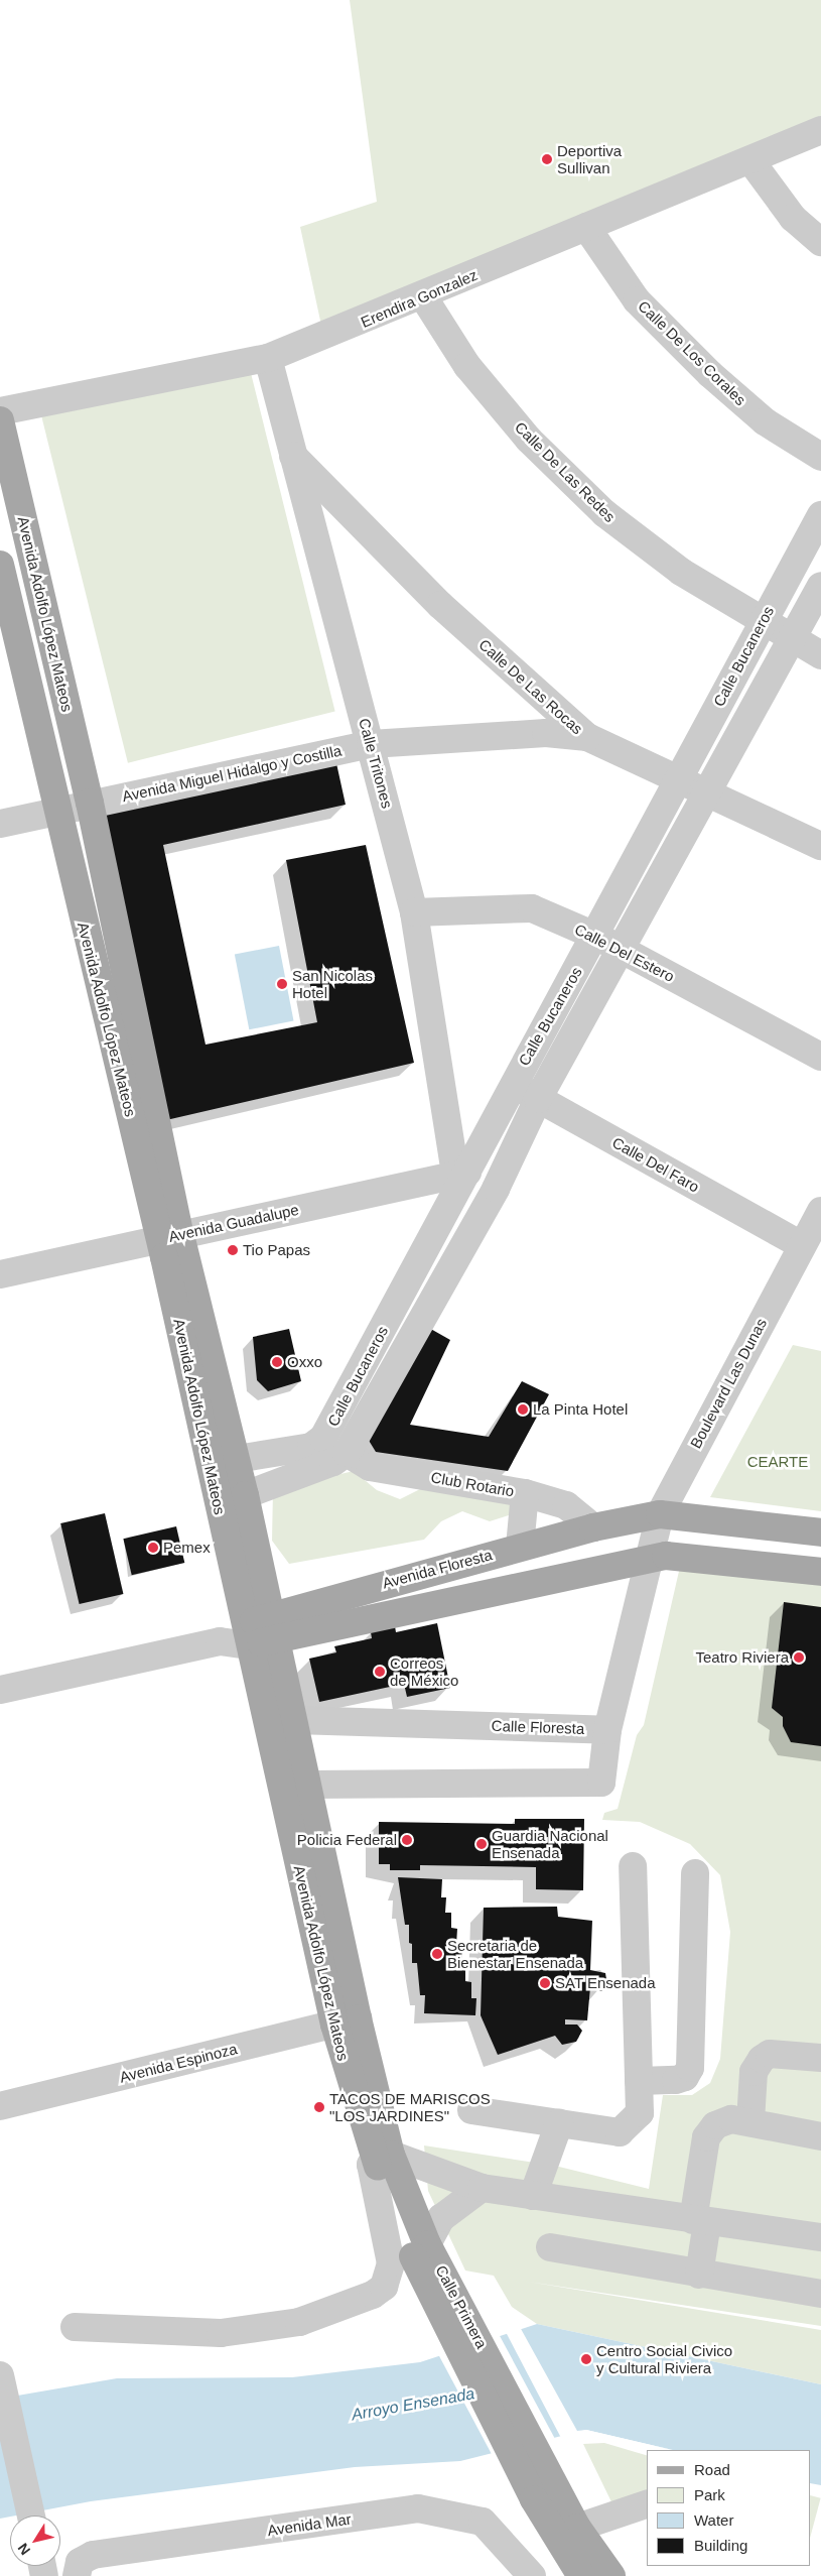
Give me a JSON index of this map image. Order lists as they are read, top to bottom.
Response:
{
  "streets": {
    "main road": ["Avenida Adolfo López Mateos", "Avenida Floresta", "Calle Primera"],
    "street": [
      "Erendira Gonzalez",
      "Calle De Los Corales",
      "Calle De Las Redes",
      "Calle Bucaneros",
      "Calle De Las Rocas",
      "Calle Tritones",
      "Avenida Miguel Hidalgo y Costilla",
      "Calle Del Estero",
      "Calle Del Faro",
      "Avenida Guadalupe",
      "Boulevard Las Dunas",
      "Club Rotario",
      "Calle Floresta",
      "Avenida Espinoza",
      "Avenida Mar"
    ]
  },
  "crossings": [
    ["Erendira Gonzalez", "Calle De Los Corales"],
    ["Erendira Gonzalez", "Calle De Las Redes"],
    ["Erendira Gonzalez", "Calle Tritones"],
    ["Calle De Las Redes", "Calle Bucaneros"],
    ["Avenida Adolfo López Mateos", "Calle Bucaneros"],
    ["Avenida Adolfo López Mateos", "Avenida Miguel Hidalgo y Costilla"],
    ["Avenida Adolfo López Mateos", "Avenida Guadalupe"],
    ["Avenida Adolfo López Mateos", "Avenida Floresta"],
    ["Avenida Adolfo López Mateos", "Calle Floresta"],
    ["Avenida Adolfo López Mateos", "Avenida Espinoza"],
    ["Avenida Adolfo López Mateos", "Calle Primera"],
    ["Calle Bucaneros", "Calle De Las Rocas"],
    ["Calle Bucaneros", "Calle Tritones"],
    ["Calle Bucaneros", "Calle Del Estero"],
    ["Calle Bucaneros", "Calle Del Faro"],
    ["Calle Bucaneros", "Avenida Guadalupe"],
    ["Calle Bucaneros", "Club Rotario"],
    ["Calle De Las Rocas", "Calle Tritones"],
    ["Calle De Las Rocas", "Avenida Miguel Hidalgo y Costilla"],
    ["Calle Tritones", "Avenida Miguel Hidalgo y Costilla"],
    ["Calle Tritones", "Calle Del Estero"],
    ["Calle Tritones", "Avenida Guadalupe"],
    ["Calle Del Faro", "Boulevard Las Dunas"],
    ["Boulevard Las Dunas", "Avenida Floresta"],
    ["Club Rotario", "Avenida Floresta"],
    ["Avenida Espinoza", "Calle Primera"]
  ],
  "water": ["Arroyo Ensenada"],
  "parks": ["CEARTE"],
  "places": [
    "Deportiva Sullivan",
    "San Nicolas Hotel",
    "Tio Papas",
    "Oxxo",
    "La Pinta Hotel",
    "Pemex",
    "Teatro Riviera",
    "Correos de México",
    "Policia Federal",
    "Guardia Nacional Ensenada",
    "Secretaria de Bienestar Ensenada",
    "SAT Ensenada",
    "TACOS DE MARISCOS \"LOS JARDINES\"",
    "Centro Social Civico y Cultural Riviera"
  ],
  "legend": [
    "Road",
    "Park",
    "Water",
    "Building"
  ],
  "north": "bottom left"
}
